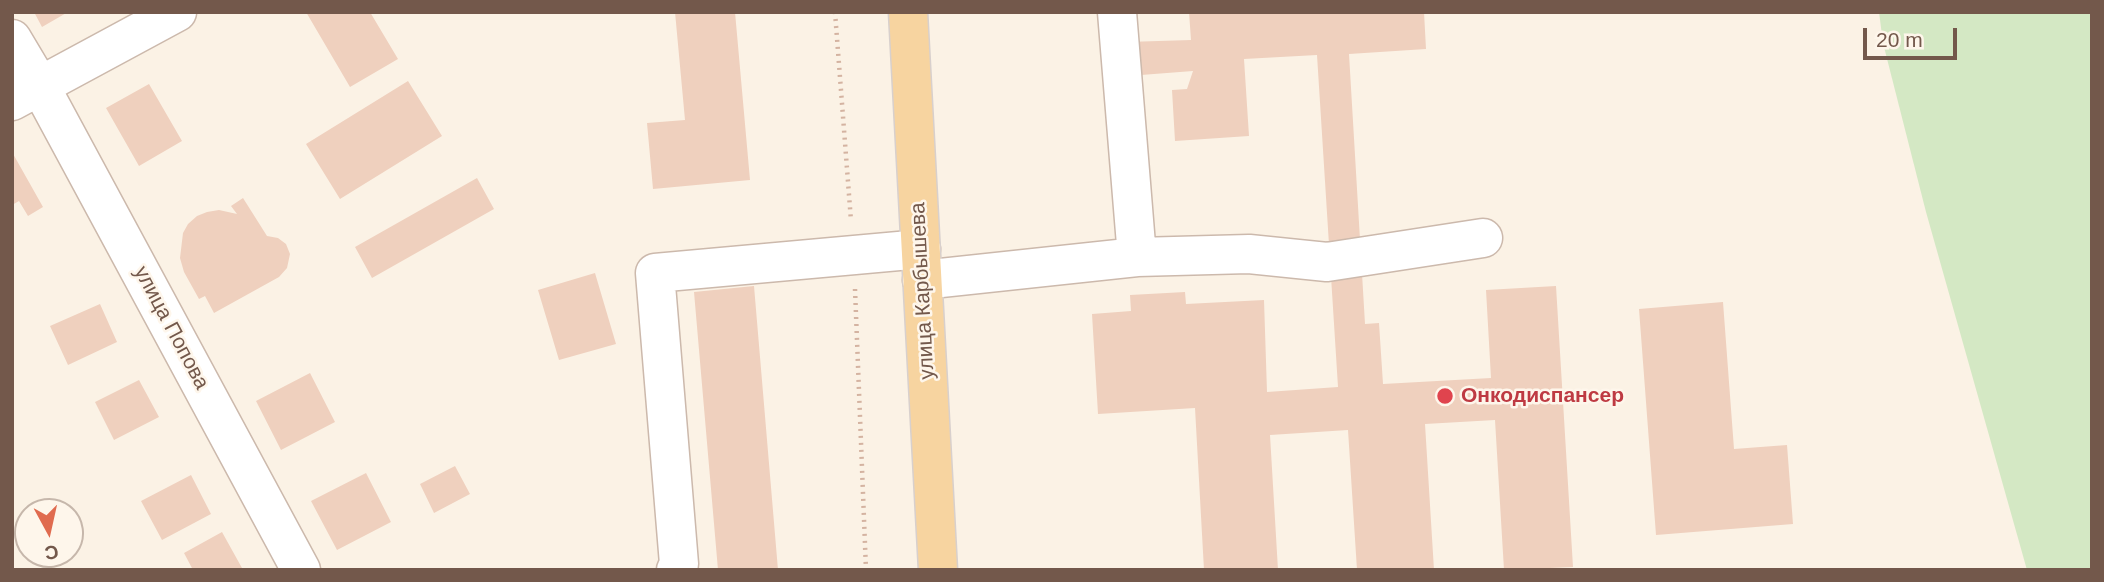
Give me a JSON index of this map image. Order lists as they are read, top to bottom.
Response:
{
  "streets": {
    "main road": ["улица Карбышева"],
    "street": ["улица Попова"]
  },
  "places": ["Онкодиспансер"],
  "scale_bar": "20 m",
  "north": "bottom"
}
